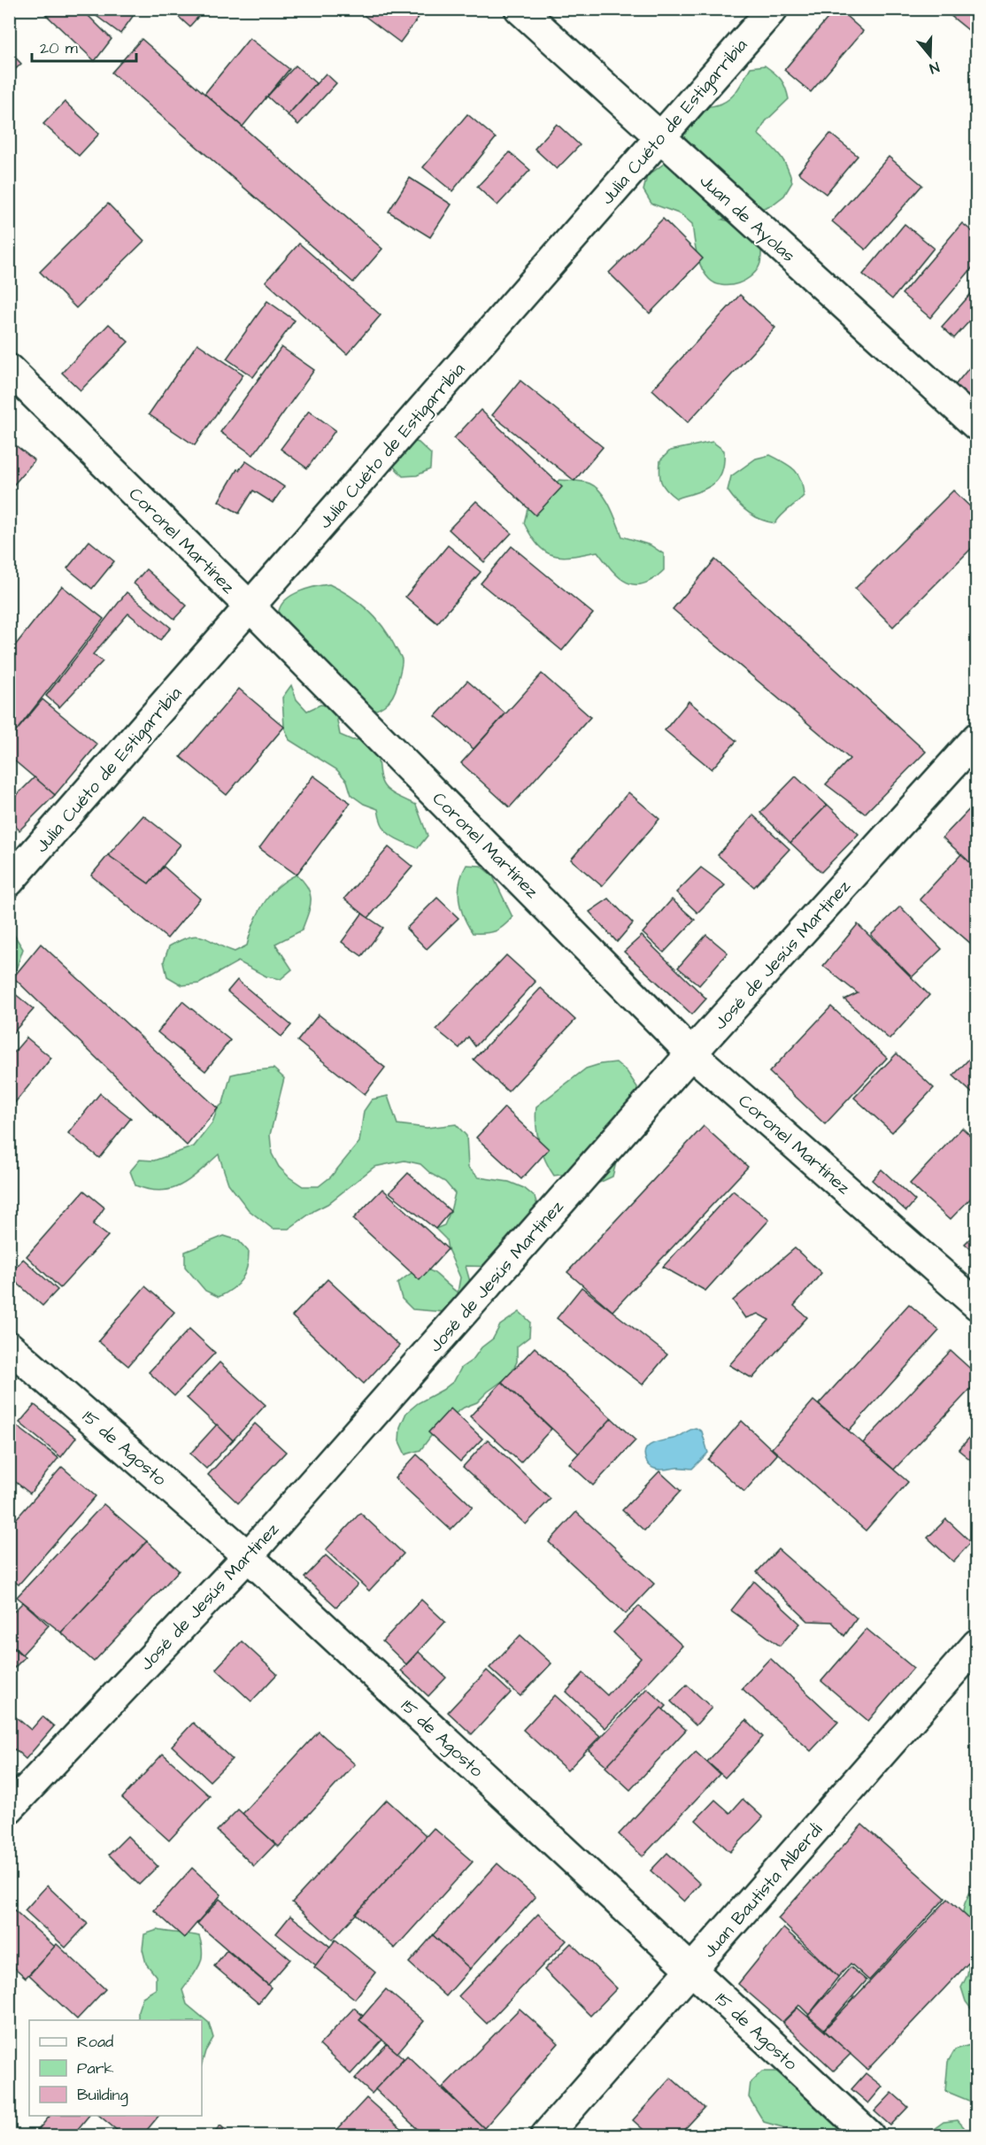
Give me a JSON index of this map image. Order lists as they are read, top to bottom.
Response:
{
  "streets": {
    "street": [
      "Julia Cuéto de Estigarribia",
      "Juan de Ayolas",
      "Coronel Martínez",
      "José de Jesús Martinez",
      "15 de Agosto",
      "Juan Bautista Alberdi"
    ]
  },
  "crossings": [
    ["Julia Cuéto de Estigarribia", "Juan de Ayolas"],
    ["Julia Cuéto de Estigarribia", "Coronel Martínez"],
    ["Coronel Martínez", "José de Jesús Martinez"],
    ["José de Jesús Martinez", "15 de Agosto"],
    ["15 de Agosto", "Juan Bautista Alberdi"]
  ],
  "legend": ["Road", "Park", "Building"],
  "scale_bar": "20 m",
  "north": "bottom"
}
